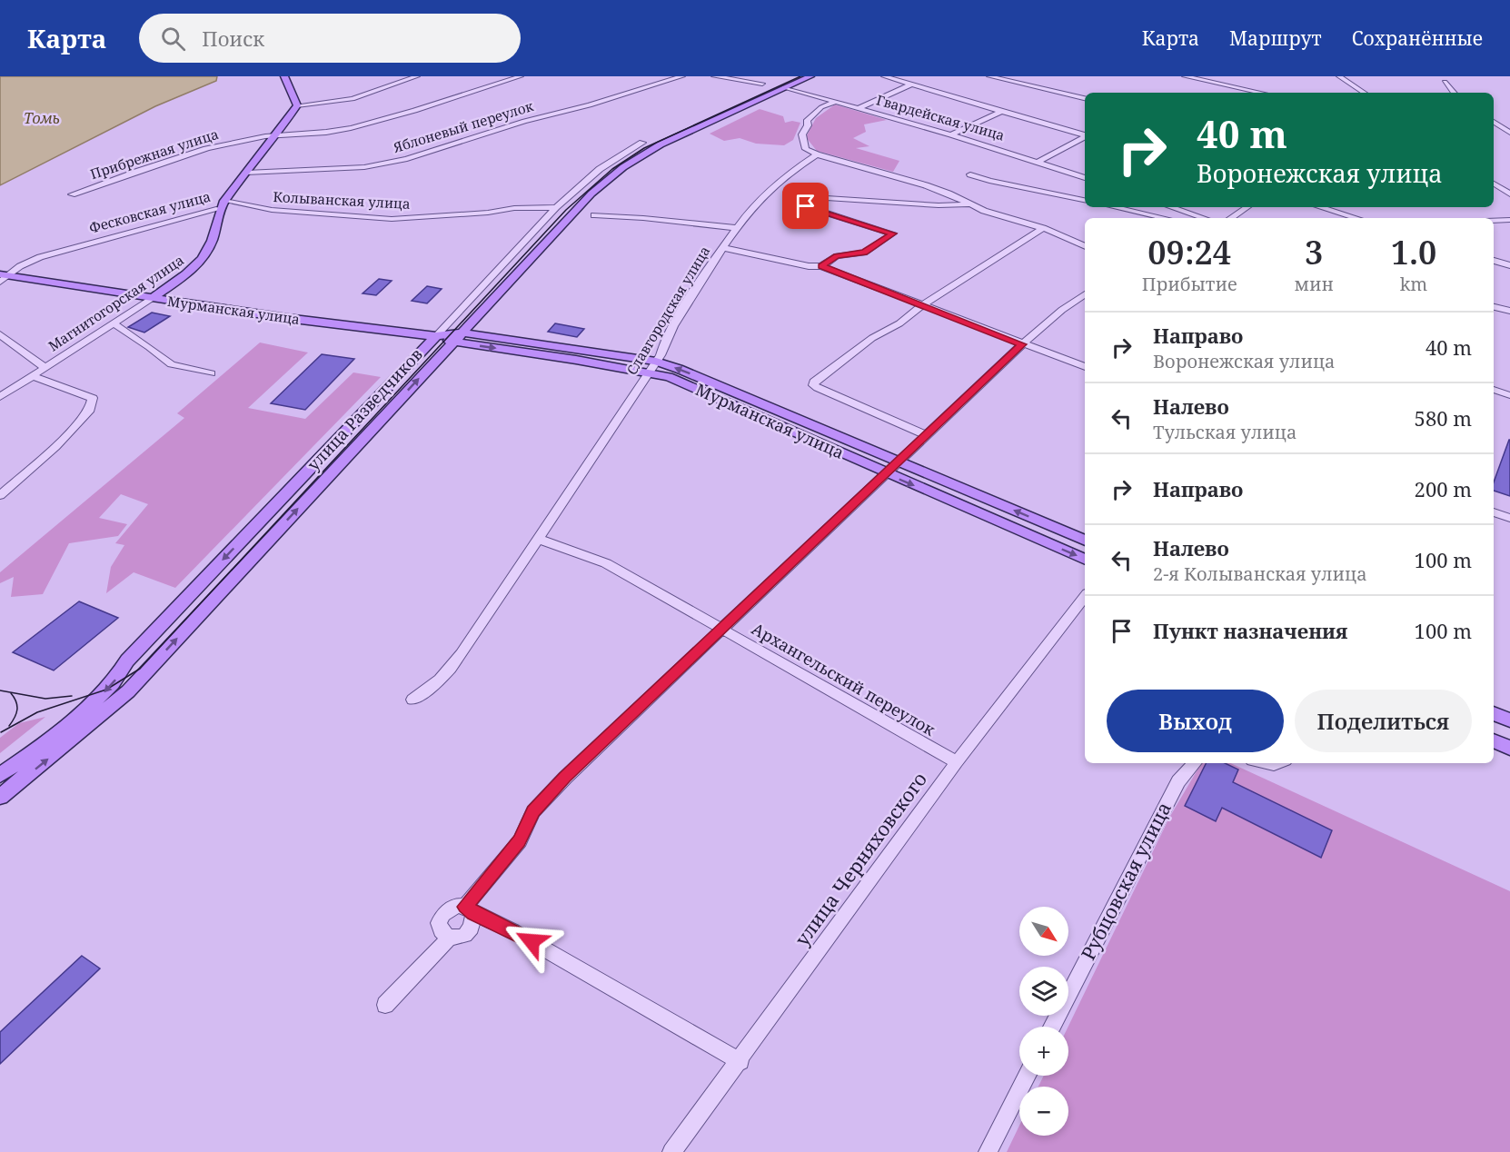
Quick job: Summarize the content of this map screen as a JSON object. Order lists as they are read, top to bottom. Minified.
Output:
{"streets":{"main road":["Фесковская улица","Магнитогорская улица","Мурманская улица","улица Разведчиков"],"street":["Гвардейская улица","Яблоневый переулок","Прибрежная улица","Колыванская улица","Славгородская улица","Архангельский переулок","улица Черняховского","Рубцовская улица"]},"crossings":[["Гвардейская улица","улица Разведчиков"],["Яблоневый переулок","Фесковская улица"],["Прибрежная улица","Фесковская улица"],["Колыванская улица","Фесковская улица"],["Колыванская улица","Магнитогорская улица"],["Колыванская улица","улица Разведчиков"],["Фесковская улица","Магнитогорская улица"],["Фесковская улица","Мурманская улица"],["Магнитогорская улица","Мурманская улица"],["Мурманская улица","Славгородская улица"],["Мурманская улица","улица Разведчиков"],["Славгородская улица","Архангельский переулок"],["Архангельский переулок","улица Черняховского"]],"water":["Томь"],"north":"bottom right","page":{"header":"Карта","search":"Поиск","nav":["Карта","Маршрут","Сохранённые"],"turn":["40 m","Воронежская улица"],"eta":["09:24","Прибытие","3","мин","1.0","km"],"list":[{"name":"Направо","note":"Воронежская улица","value":"40 m"},{"name":"Налево","note":"Тульская улица","value":"580 m"},{"name":"Направо","value":"200 m"},{"name":"Налево","note":"2-я Колыванская улица","value":"100 m"},{"name":"Пункт назначения","value":"100 m"}],"buttons":["Выход","Поделиться"],"map_buttons":["+","−"]}}
